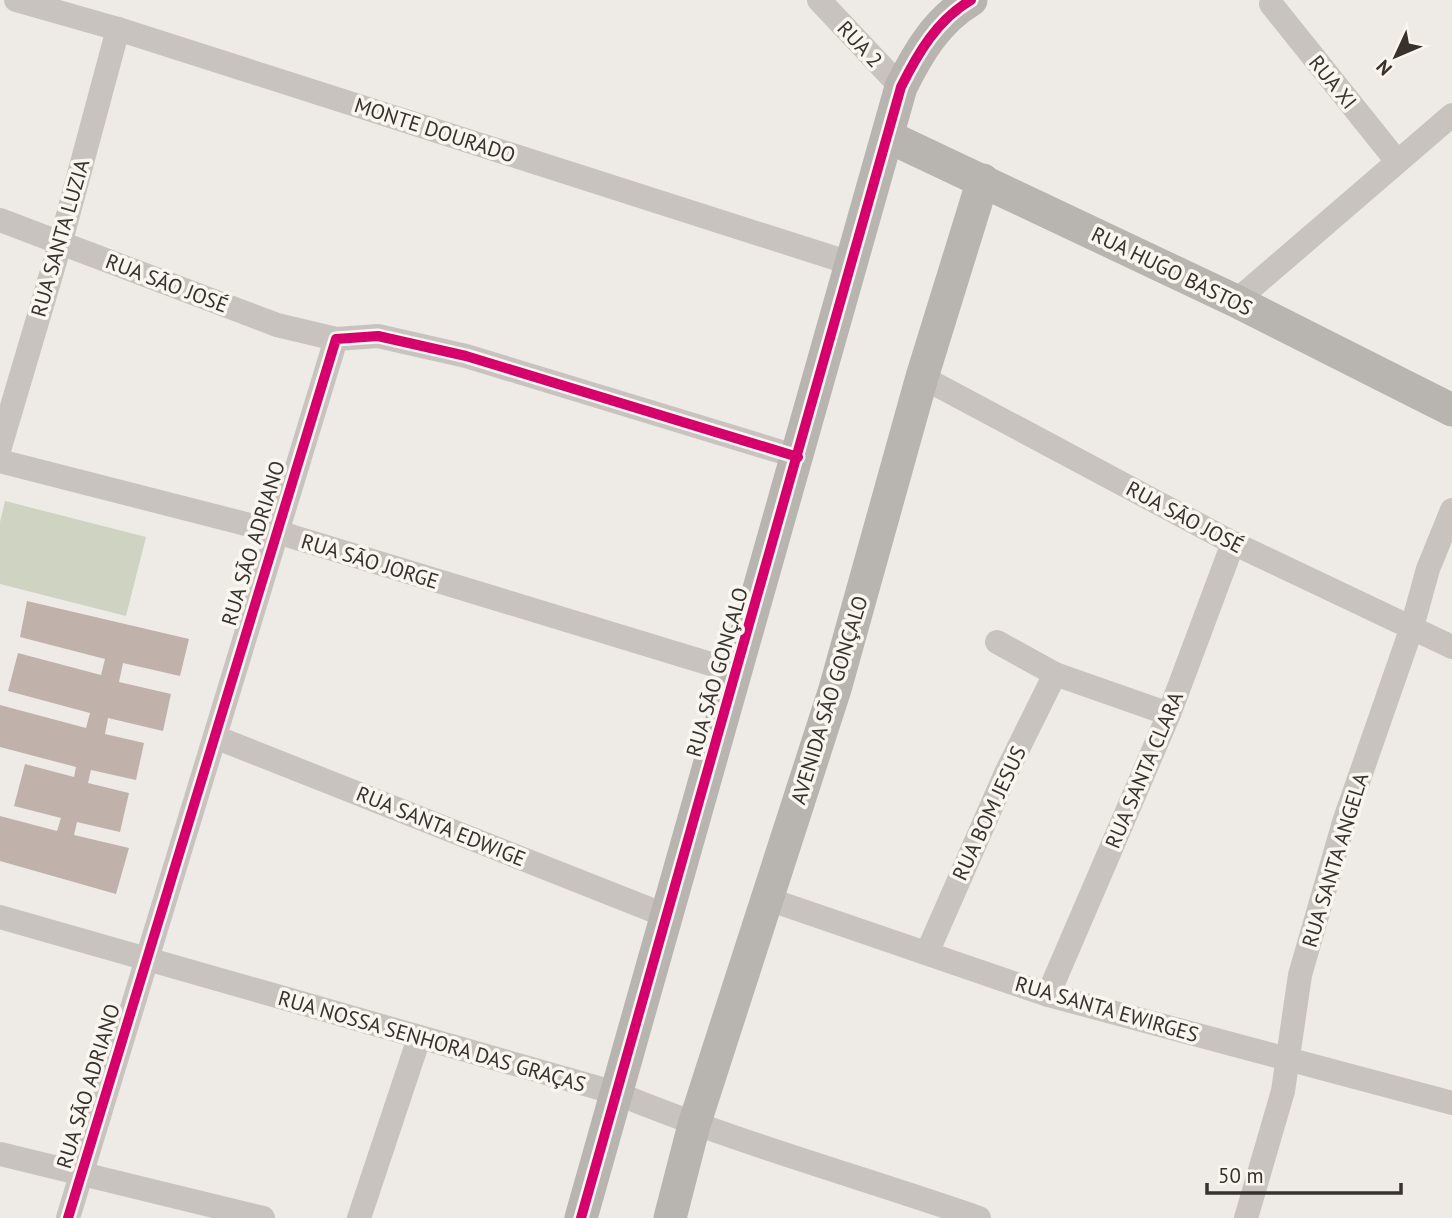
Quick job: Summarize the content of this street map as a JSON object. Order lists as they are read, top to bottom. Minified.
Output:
{"streets":{"street":["RUA 2","RUA XI","MONTE DOURADO","RUA SANTA LUZIA","RUA HUGO BASTOS","RUA SÃO JOSÉ","RUA SÃO ADRIANO","RUA SÃO JORGE","RUA SÃO GONÇALO","AVENIDA SÃO GONÇALO","RUA SANTA CLARA","RUA BOM JESUS","RUA SANTA EDWIGE","RUA SANTA ANGELA","RUA SANTA EWIRGES","RUA NOSSA SENHORA DAS GRAÇAS"]},"crossings":[["RUA 2","RUA SÃO GONÇALO"],["MONTE DOURADO","RUA SANTA LUZIA"],["MONTE DOURADO","RUA SÃO GONÇALO"],["RUA SANTA LUZIA","RUA SÃO JOSÉ"],["RUA HUGO BASTOS","RUA SÃO GONÇALO"],["RUA HUGO BASTOS","AVENIDA SÃO GONÇALO"],["RUA SÃO JOSÉ","RUA SÃO ADRIANO"],["RUA SÃO JOSÉ","AVENIDA SÃO GONÇALO"],["RUA SÃO JOSÉ","RUA SANTA CLARA"],["RUA SÃO JOSÉ","RUA SANTA ANGELA"],["RUA SÃO ADRIANO","RUA SÃO JORGE"],["RUA SÃO ADRIANO","RUA SANTA EDWIGE"],["RUA SÃO ADRIANO","RUA NOSSA SENHORA DAS GRAÇAS"],["RUA SÃO JORGE","RUA SÃO GONÇALO"],["RUA SÃO GONÇALO","RUA SANTA EDWIGE"],["RUA SÃO GONÇALO","RUA NOSSA SENHORA DAS GRAÇAS"],["AVENIDA SÃO GONÇALO","RUA SANTA EWIRGES"],["AVENIDA SÃO GONÇALO","RUA NOSSA SENHORA DAS GRAÇAS"],["RUA SANTA CLARA","RUA SANTA EWIRGES"],["RUA BOM JESUS","RUA SANTA EWIRGES"],["RUA SANTA ANGELA","RUA SANTA EWIRGES"]],"scale_bar":"50 m","north":"bottom left"}
